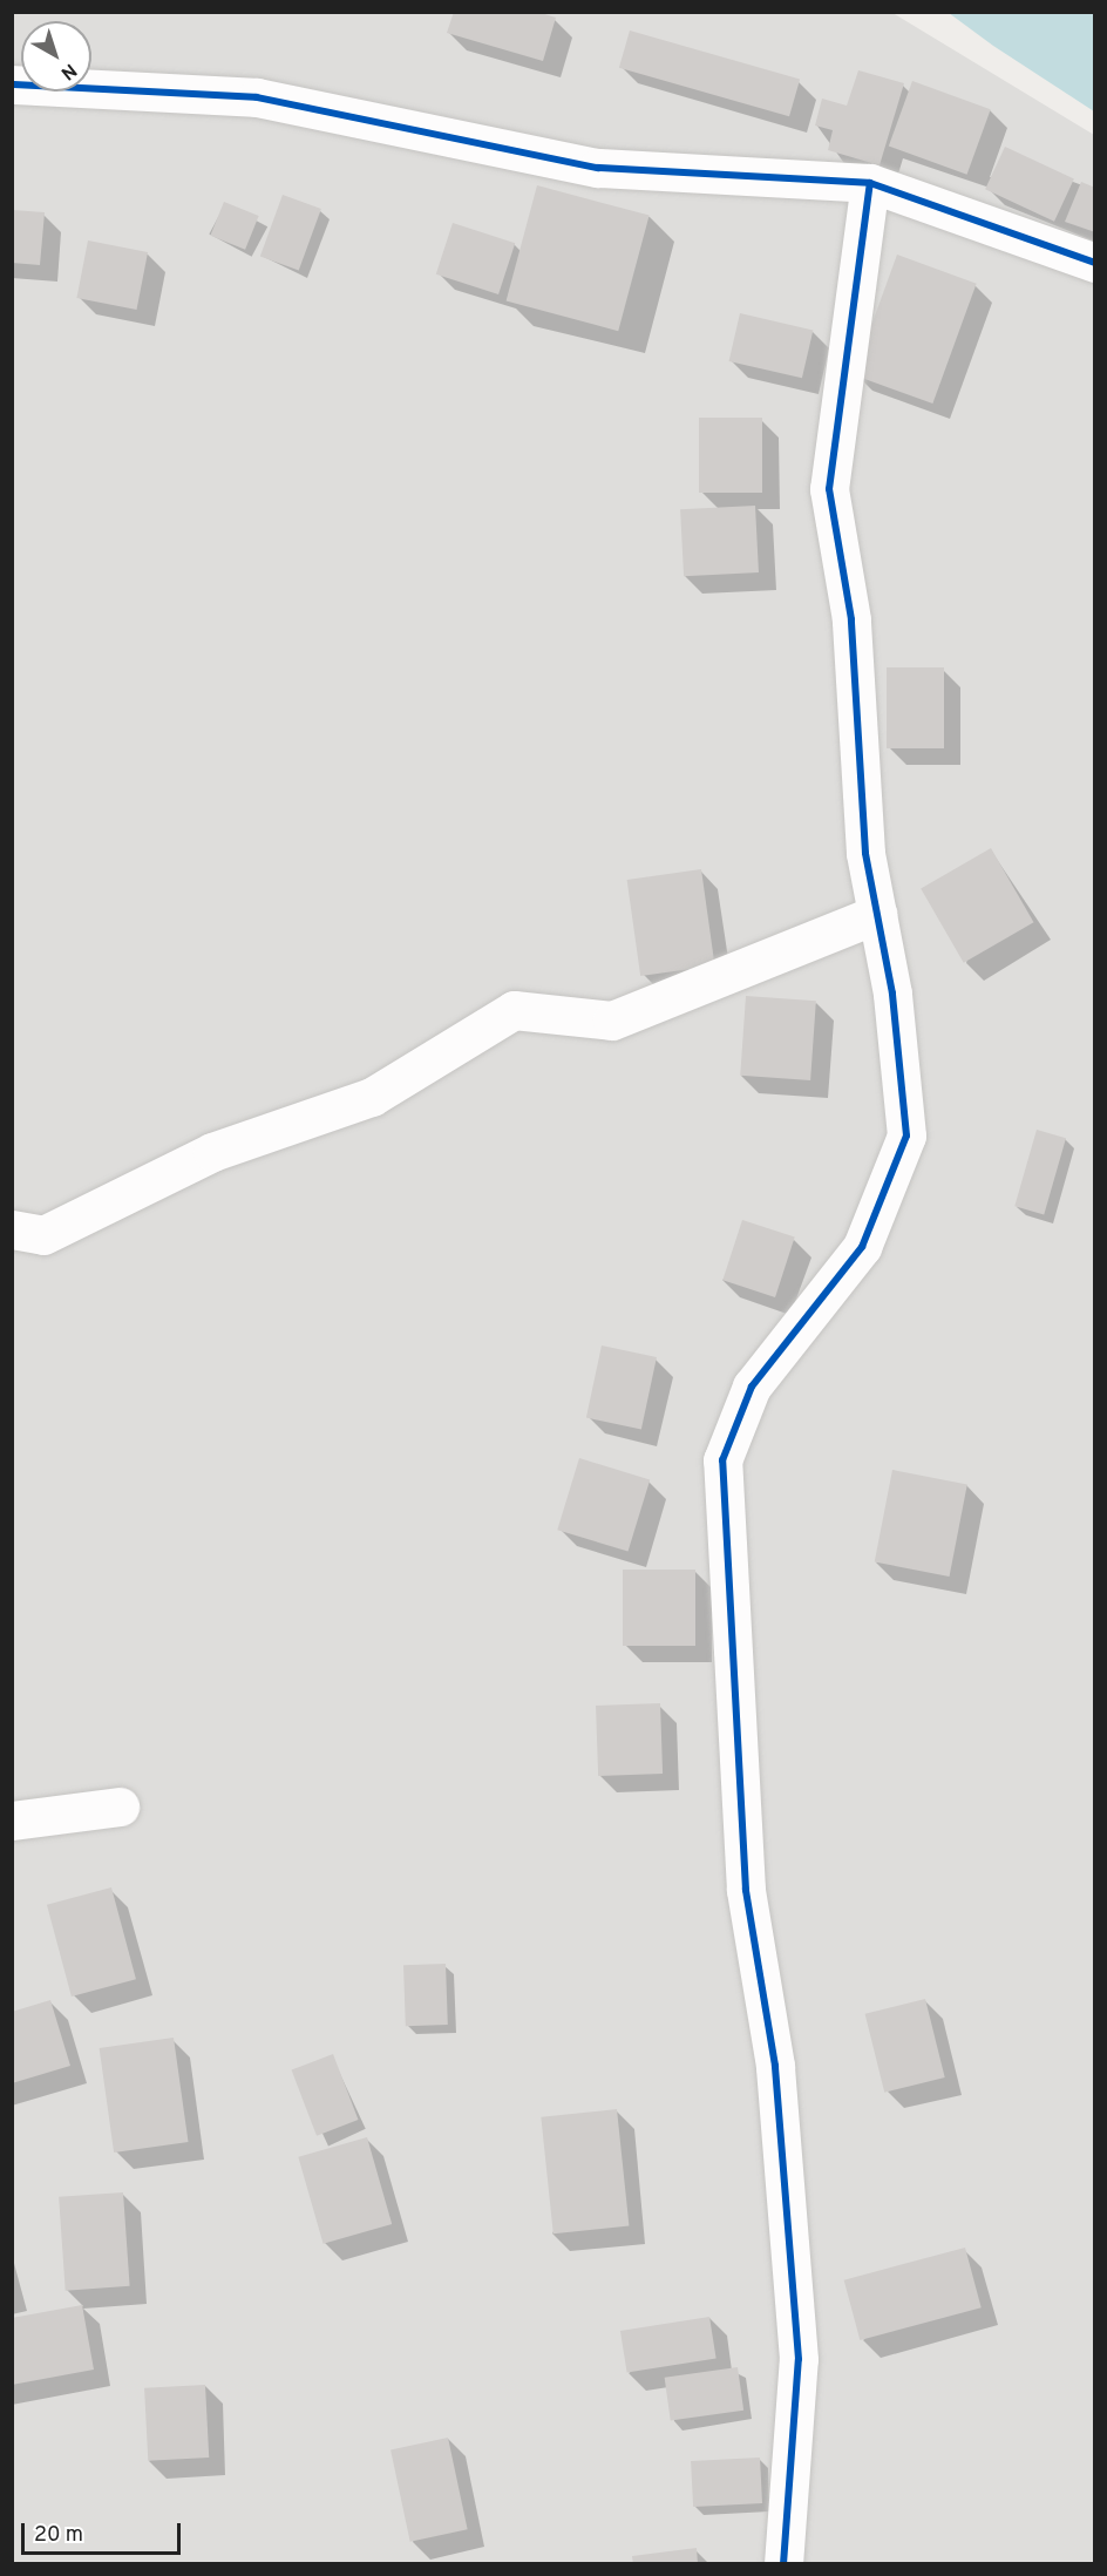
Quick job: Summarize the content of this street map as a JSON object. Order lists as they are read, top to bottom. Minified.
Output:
{"scale_bar":"20 m","north":"bottom right"}
